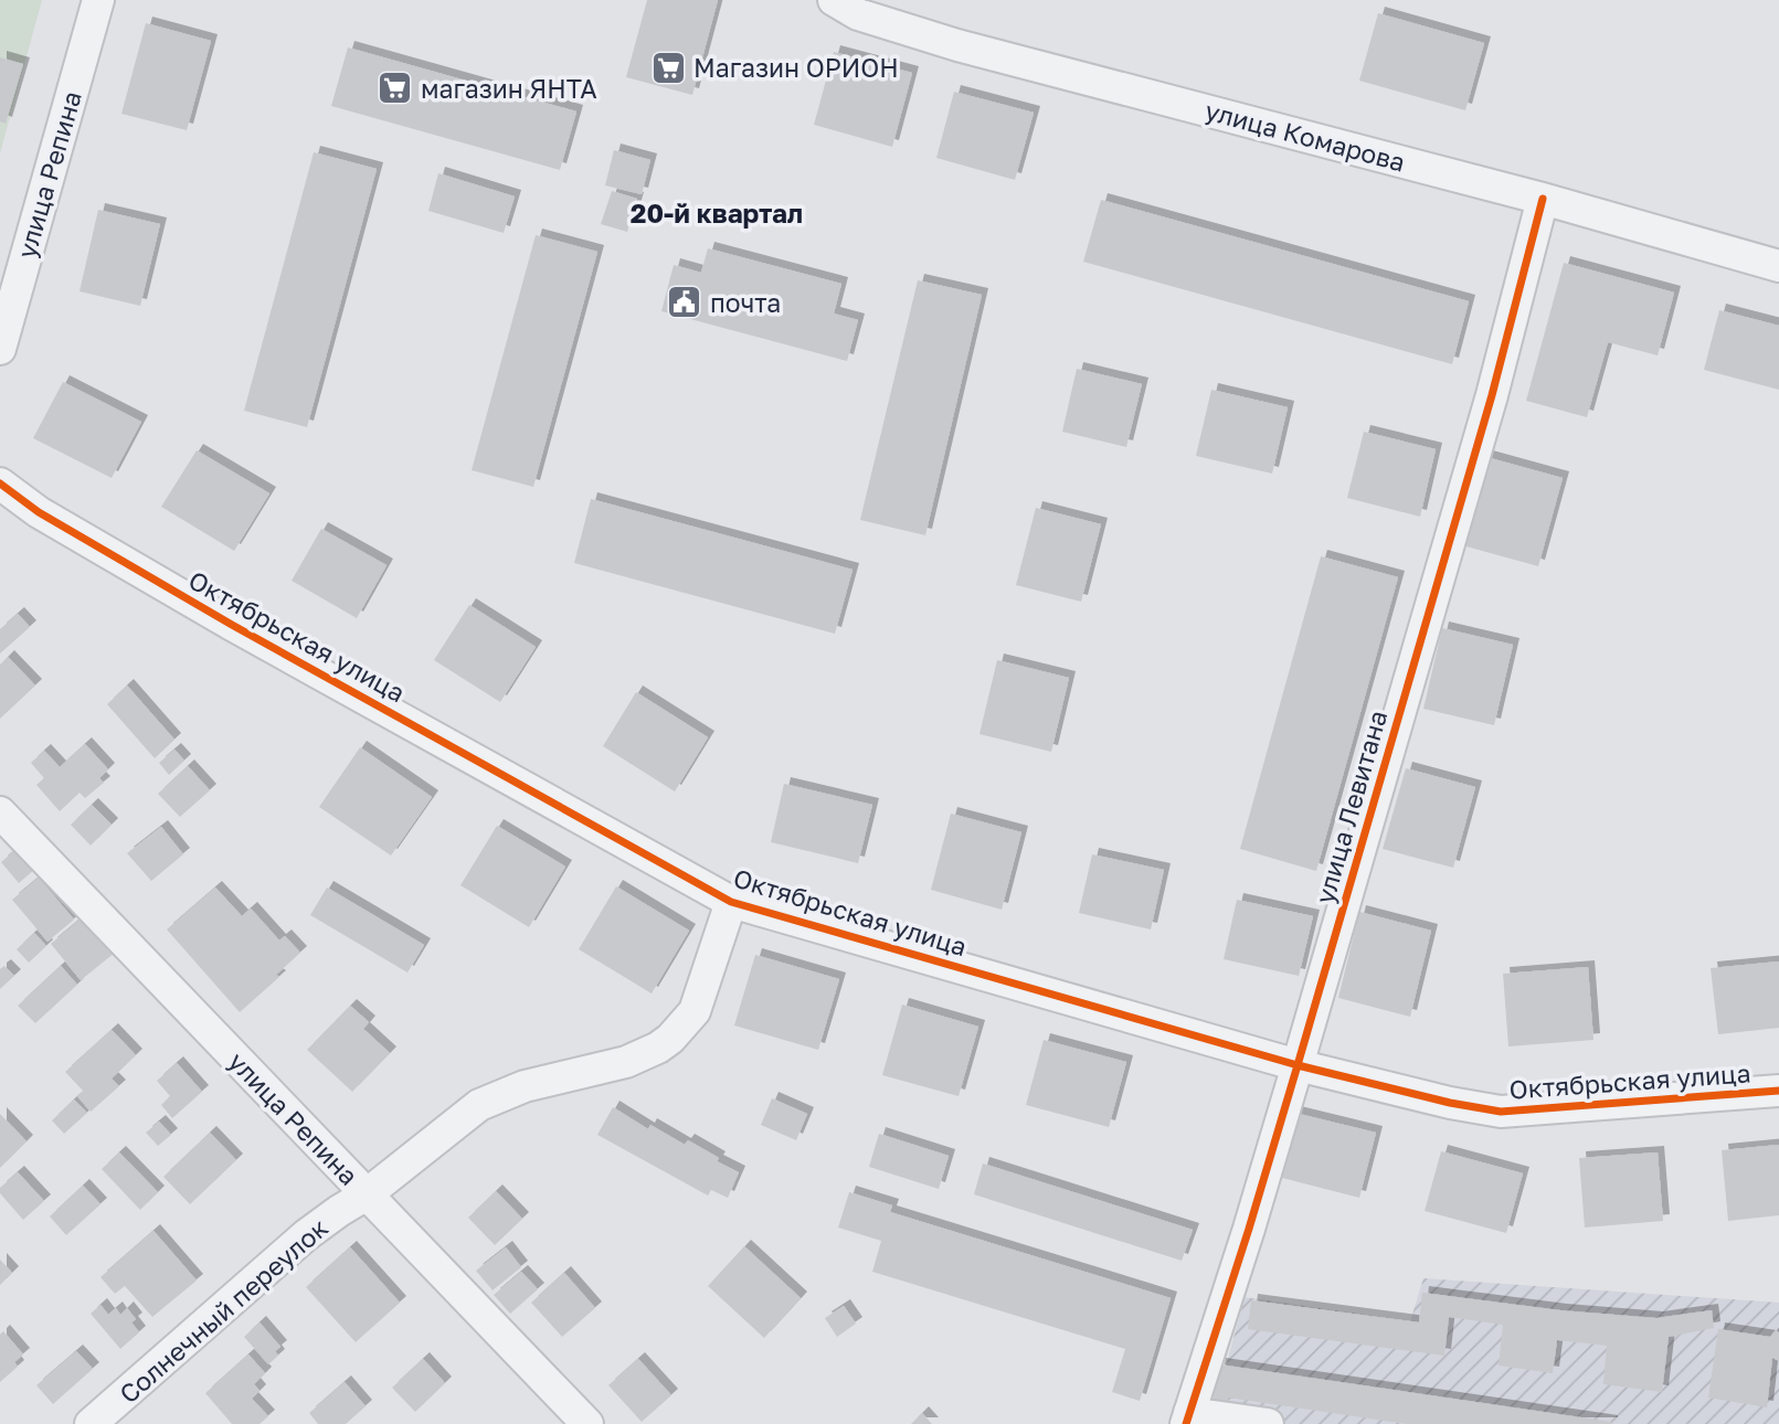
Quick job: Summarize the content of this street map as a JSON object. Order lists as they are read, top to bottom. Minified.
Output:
{"streets":{"street":["улица Комарова","улица Репина","Октябрьская улица","улица Левитана","Солнечный переулок"]},"crossings":[["улица Комарова","улица Левитана"],["улица Репина","Солнечный переулок"],["Октябрьская улица","улица Левитана"],["Октябрьская улица","Солнечный переулок"]],"districts":["20-й квартал"],"places":{"supermarket":["Магазин ОРИОН","магазин ЯНТА"],"public building":["почта"]}}
